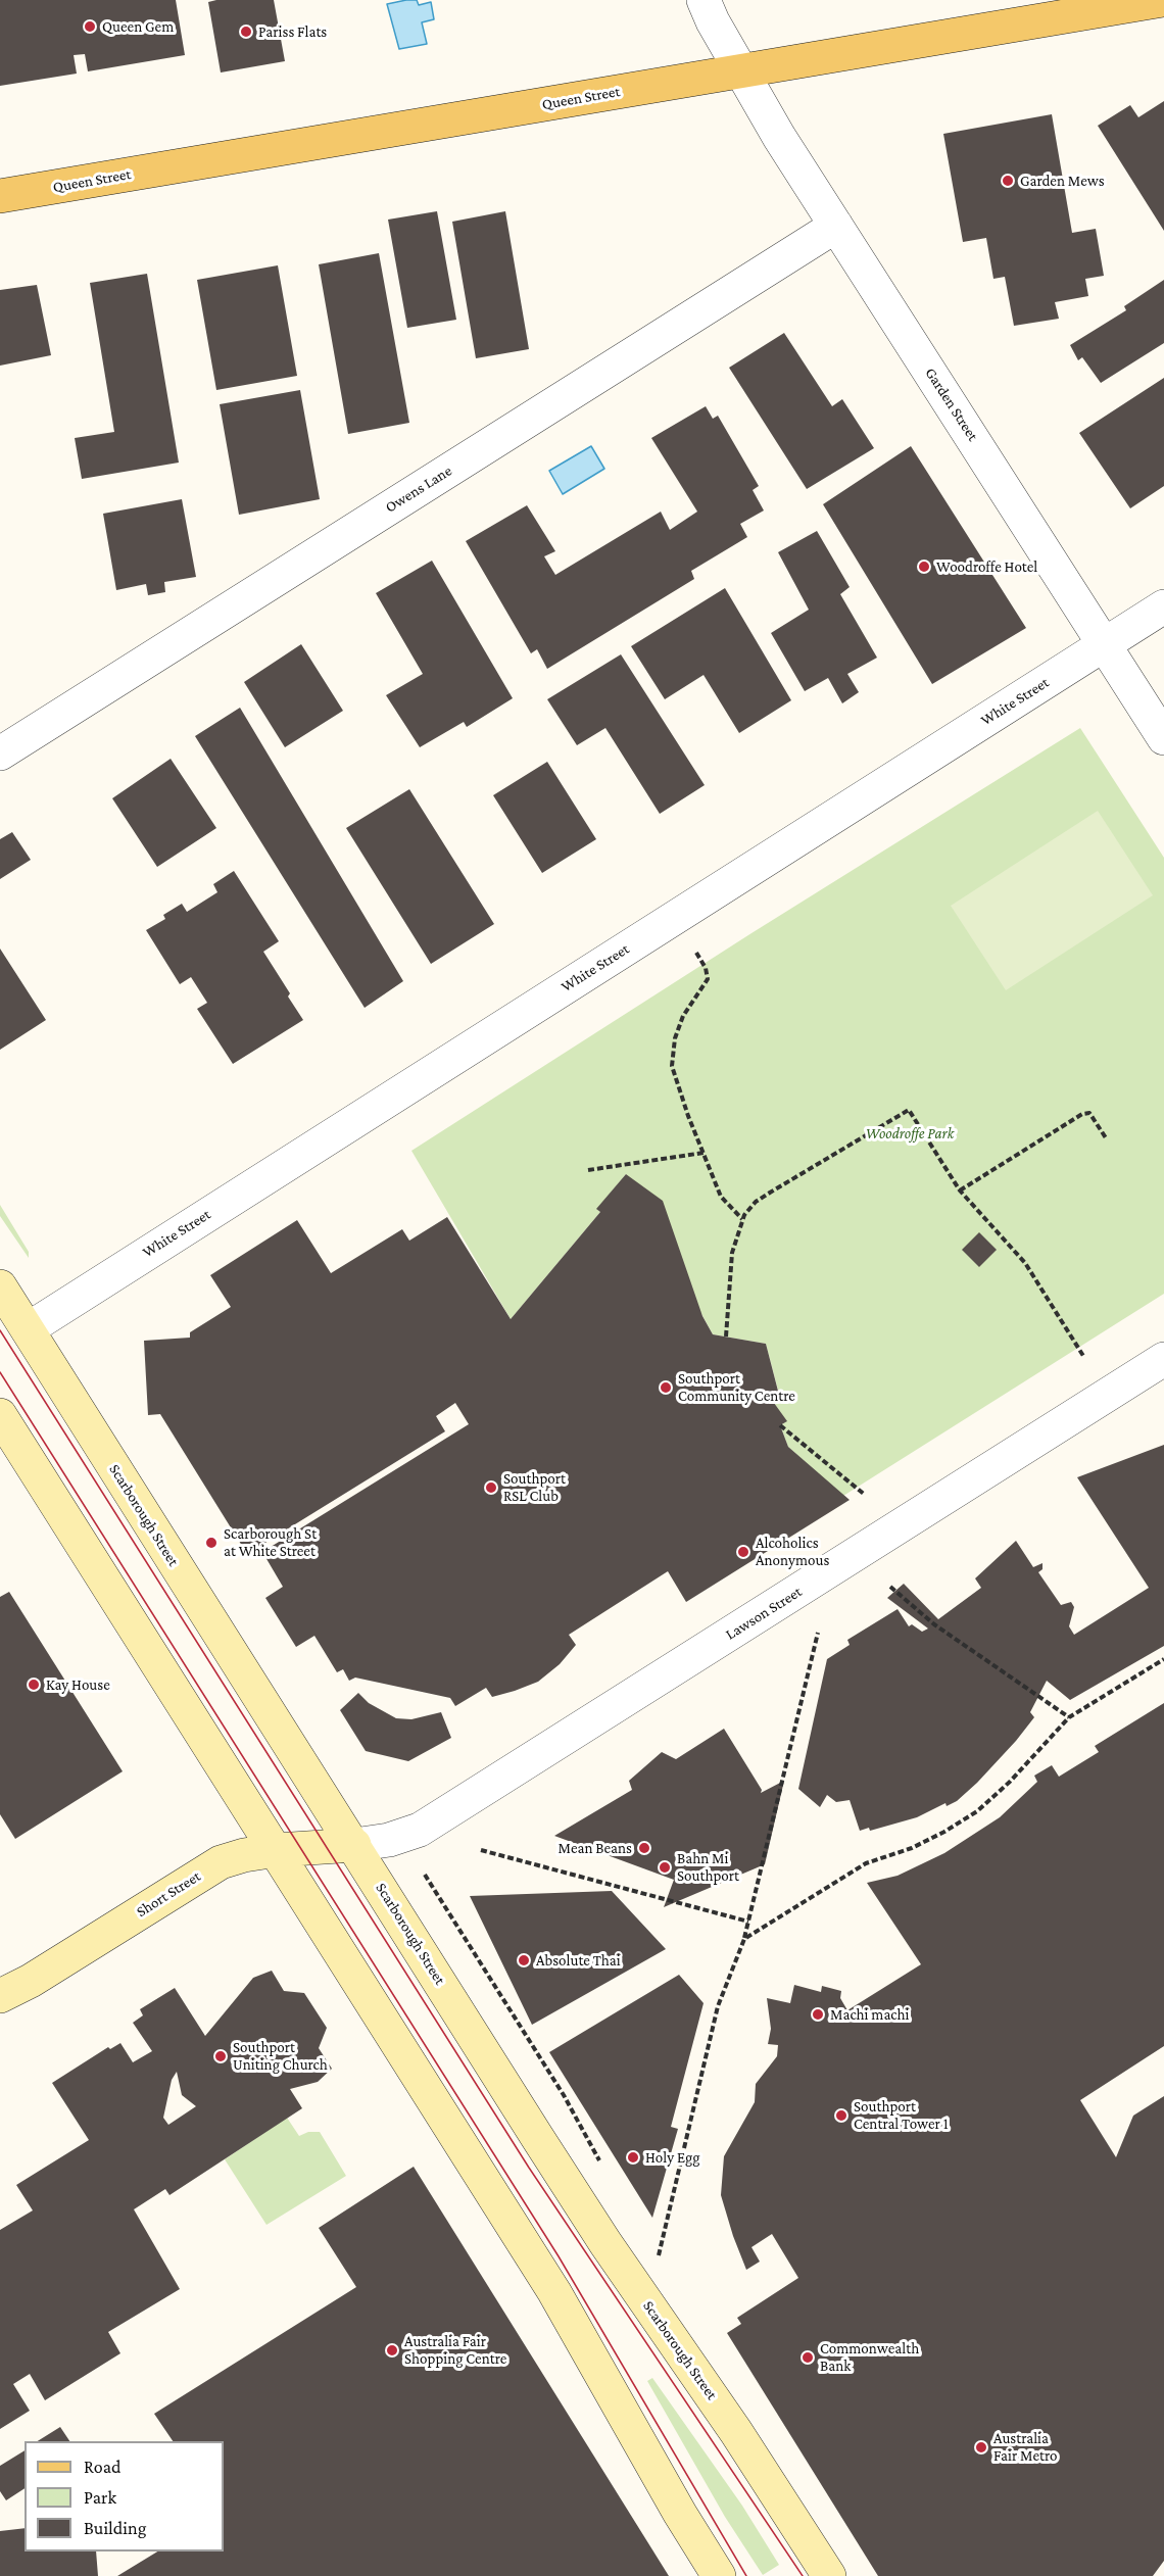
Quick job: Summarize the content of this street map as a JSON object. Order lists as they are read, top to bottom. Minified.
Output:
{"streets":{"main road":["Queen Street","Scarborough Street","Short Street"],"street":["Garden Street","Owens Lane","White Street","Lawson Street"]},"crossings":[["Queen Street","Garden Street"],["Garden Street","Owens Lane"],["Garden Street","White Street"],["White Street","Scarborough Street"],["Scarborough Street","Lawson Street"],["Scarborough Street","Short Street"],["Lawson Street","Short Street"]],"parks":["Woodroffe Park"],"places":["Queen Gem","Pariss Flats","Garden Mews","Woodroffe Hotel","Southport Community Centre","Southport RSL Club","Scarborough St at White Street","Alcoholics Anonymous","Kay House","Mean Beans","Bahn Mi Southport","Absolute Thai","Machi machi","Southport Uniting Church","Southport Central Tower 1","Holy Egg","Australia Fair Shopping Centre","Commonwealth Bank","Australia Fair Metro"],"legend":["Road","Park","Building"]}
